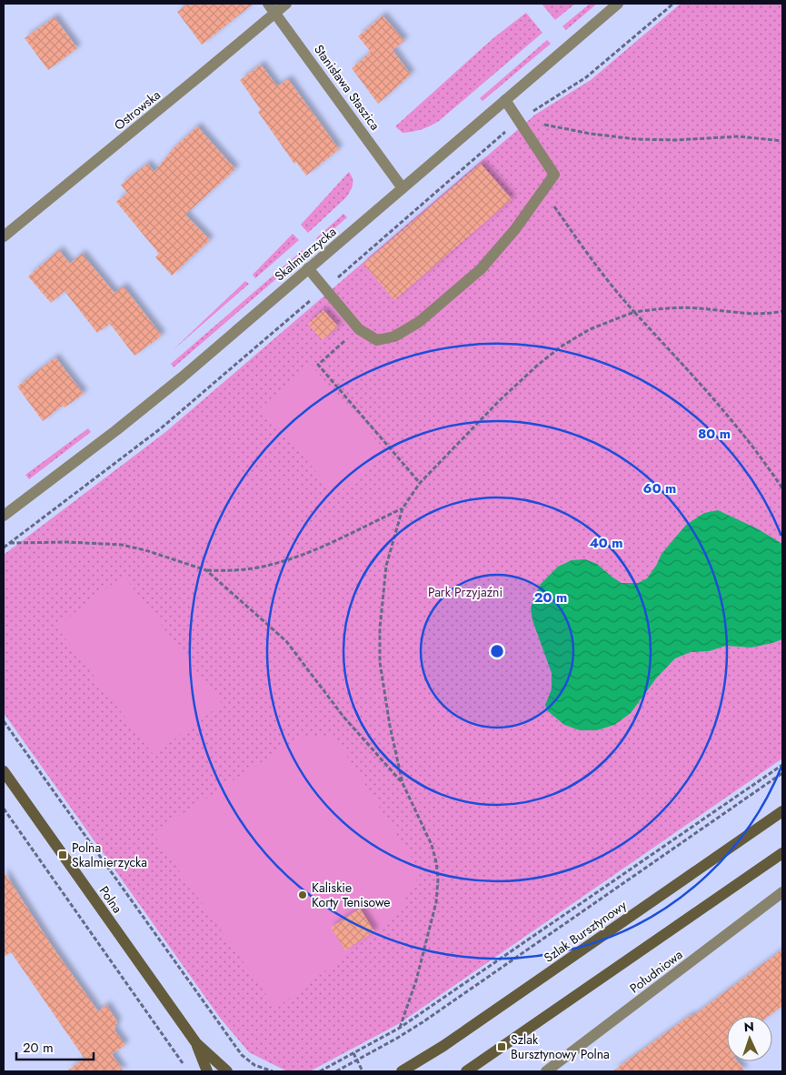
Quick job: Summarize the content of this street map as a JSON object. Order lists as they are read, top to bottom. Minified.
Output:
{"streets":{"main road":["Polna","Szlak Bursztynowy"],"street":["Stanisława Staszica","Ostrowska","Skalmierzycka","Południowa"]},"crossings":[["Stanisława Staszica","Ostrowska"],["Stanisława Staszica","Skalmierzycka"]],"parks":["Park Przyjaźni"],"places":{"transit":["Polna Skalmierzycka","Szlak Bursztynowy Polna"],"other":["Kaliskie Korty Tenisowe"]},"scale_bar":"20 m","north":"top","rings":["80 m","60 m","40 m","20 m"]}
